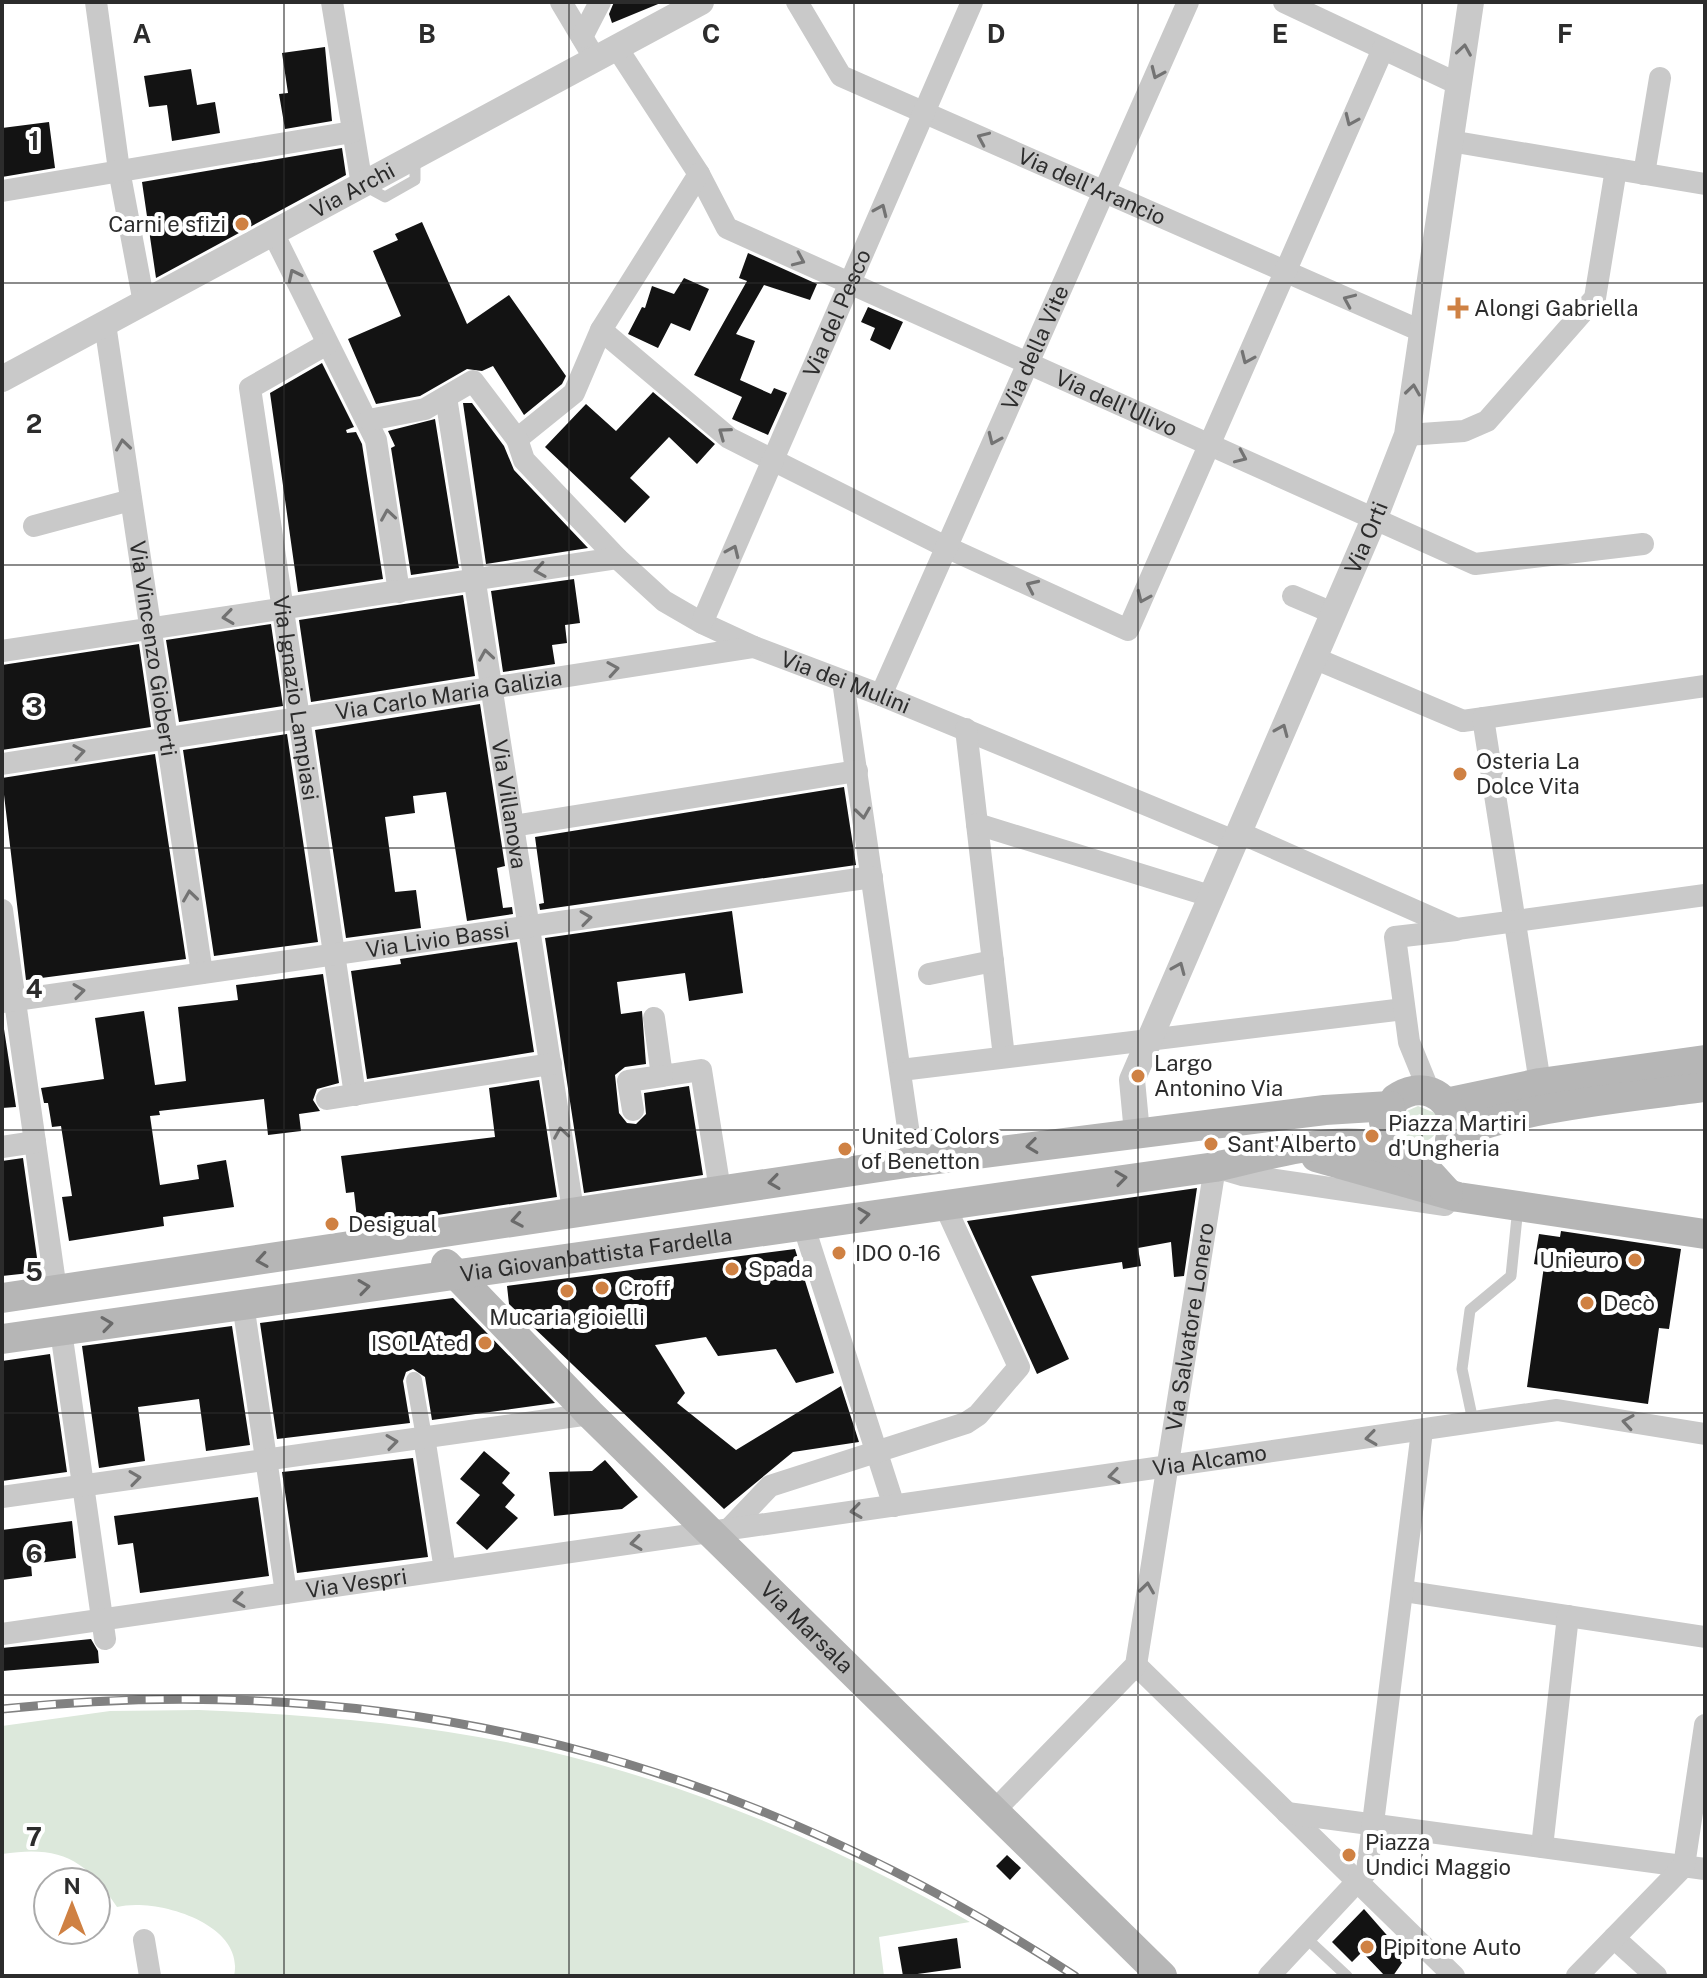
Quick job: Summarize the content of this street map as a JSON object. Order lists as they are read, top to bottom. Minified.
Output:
{"streets":{"main road":["Via Giovanbattista Fardella","Via Marsala"],"street":["Via dell'Arancio","Via Archi","Via del Pesco","Via della Vite","Via dell'Ulivo","Via Orti","Via Vincenzo Gioberti","Via dei Mulini","Via Carlo Maria Galizia","Via Ignazio Lampiasi","Via Villanova","Via Livio Bassi","Via Salvatore Lonero","Via Alcamo","Via Vespri"]},"crossings":[["Via dell'Arancio","Via del Pesco"],["Via dell'Arancio","Via della Vite"],["Via dell'Arancio","Via Orti"],["Via Archi","Via Vincenzo Gioberti"],["Via del Pesco","Via dell'Ulivo"],["Via del Pesco","Via dei Mulini"],["Via del Pesco","Via Carlo Maria Galizia"],["Via della Vite","Via dell'Ulivo"],["Via della Vite","Via dei Mulini"],["Via dell'Ulivo","Via Orti"],["Via Orti","Via dei Mulini"],["Via Orti","Via Giovanbattista Fardella"],["Via Vincenzo Gioberti","Via Carlo Maria Galizia"],["Via Vincenzo Gioberti","Via Livio Bassi"],["Via dei Mulini","Via Carlo Maria Galizia"],["Via dei Mulini","Via Villanova"],["Via Carlo Maria Galizia","Via Ignazio Lampiasi"],["Via Carlo Maria Galizia","Via Villanova"],["Via Ignazio Lampiasi","Via Livio Bassi"],["Via Villanova","Via Livio Bassi"],["Via Villanova","Via Giovanbattista Fardella"],["Via Giovanbattista Fardella","Via Salvatore Lonero"],["Via Giovanbattista Fardella","Via Marsala"],["Via Salvatore Lonero","Via Alcamo"],["Via Alcamo","Via Vespri"],["Via Alcamo","Via Marsala"],["Via Vespri","Via Marsala"]],"one_way":["Via dell'Arancio","Via del Pesco","Via Vincenzo Gioberti","Via Salvatore Lonero","Via Alcamo"],"places":{"other":["Carni e sfizi","Osteria La Dolce Vita","Largo Antonino Via","Piazza Martiri d'Ungheria","Sant'Alberto","United Colors of Benetton","Desigual","IDO 0-16","Unieuro","Spada","Croff","Mucaria gioielli","Decò","ISOLAted","Piazza Undici Maggio","Pipitone Auto"],"health":["Alongi Gabriella"]},"north":"top","grid":{"columns":["A","B","C","D","E","F"],"rows":["1","2","3","4","5","6","7"]}}
